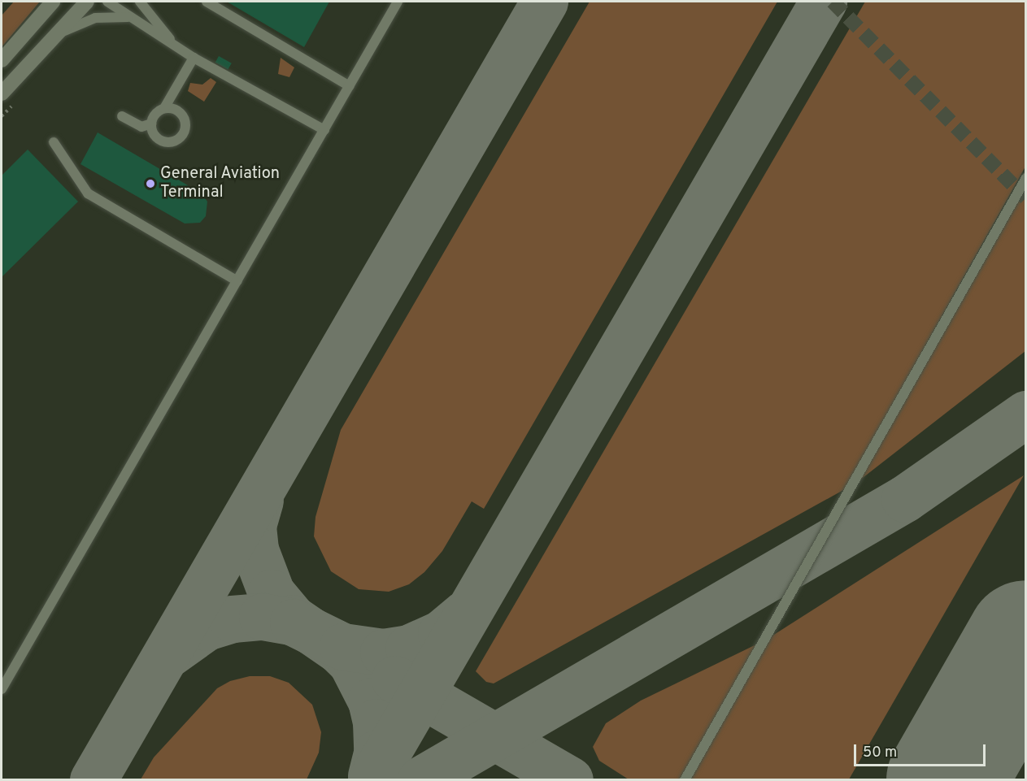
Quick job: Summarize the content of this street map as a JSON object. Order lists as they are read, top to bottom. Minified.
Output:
{"places":["General Aviation Terminal"],"scale_bar":"50 m"}
